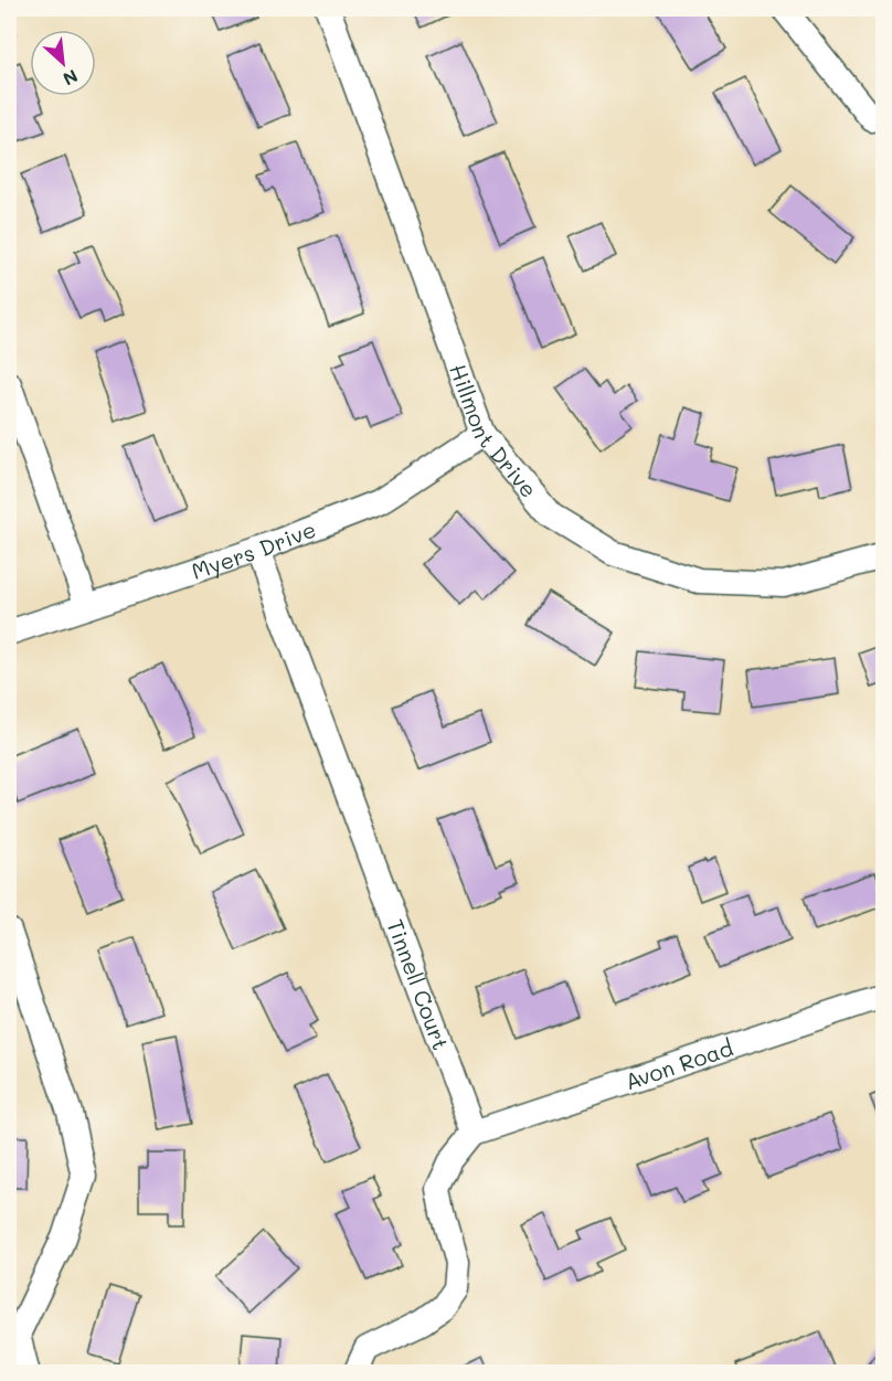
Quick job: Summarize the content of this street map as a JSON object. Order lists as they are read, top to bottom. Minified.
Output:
{"streets":{"street":["Hillmont Drive","Myers Drive","Tinnell Court","Avon Road"]},"crossings":[["Hillmont Drive","Myers Drive"],["Myers Drive","Tinnell Court"],["Tinnell Court","Avon Road"]],"north":"bottom right"}
